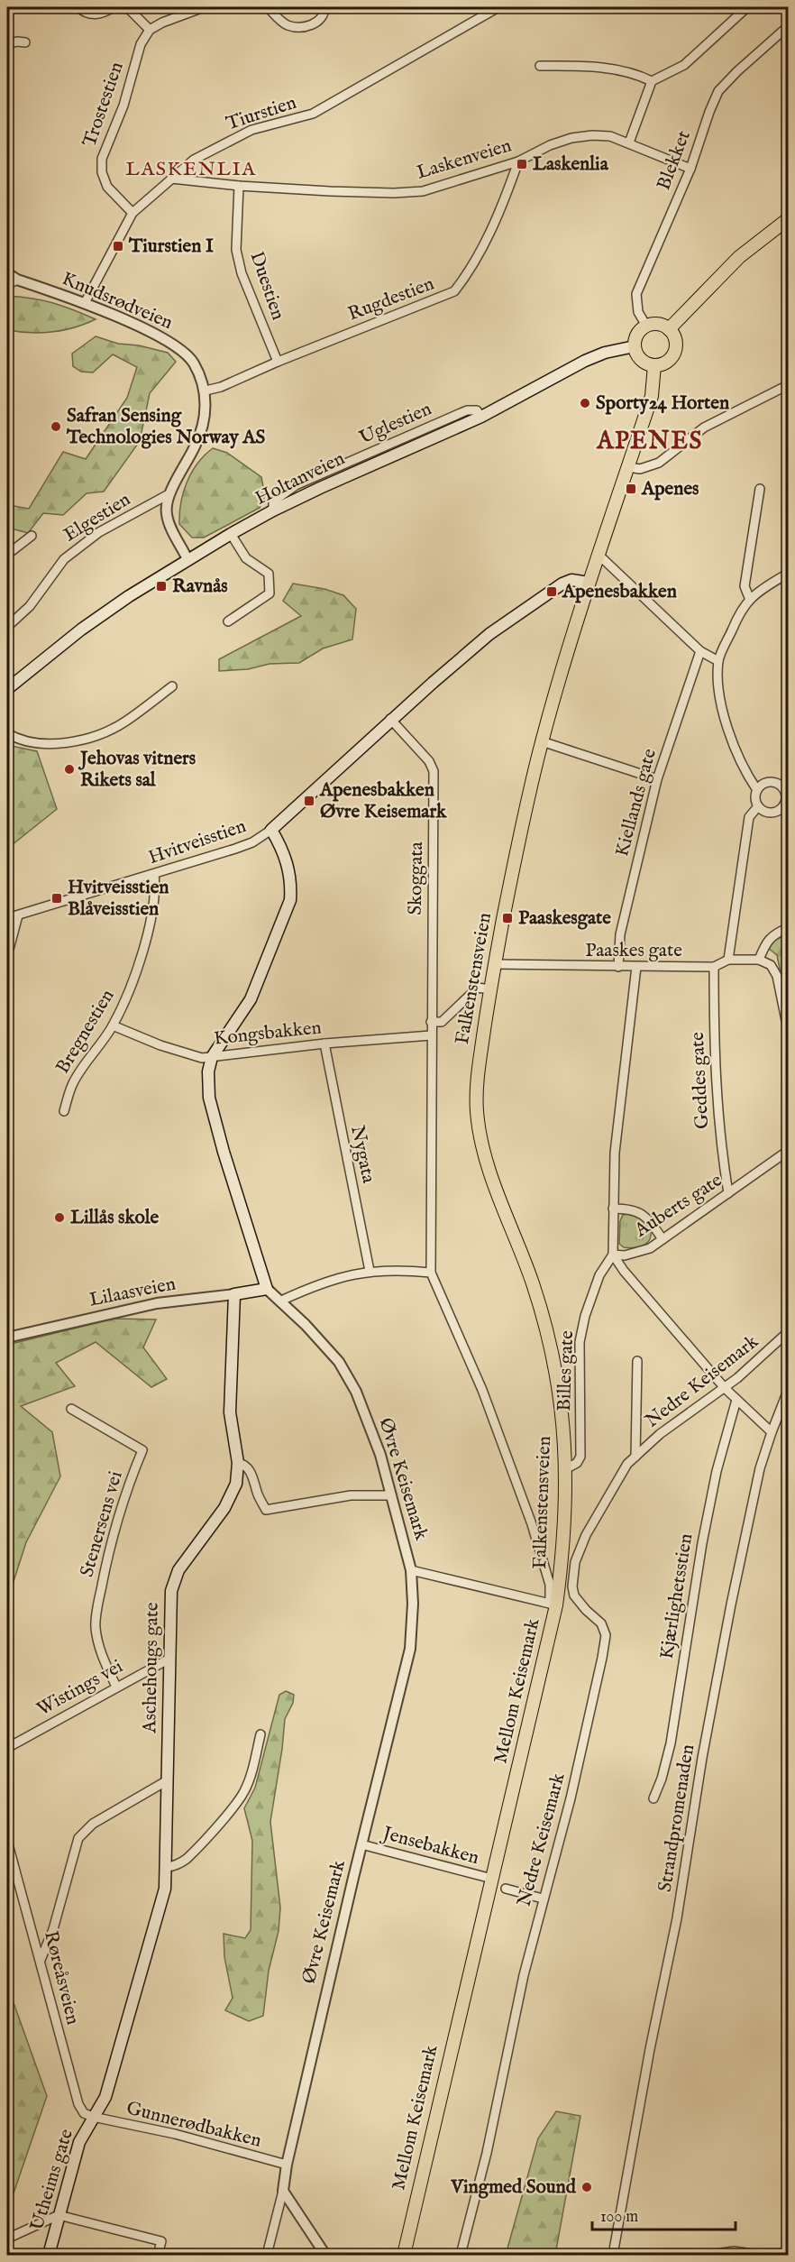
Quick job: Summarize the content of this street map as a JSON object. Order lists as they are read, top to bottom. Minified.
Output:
{"streets":{"main road":["Holtanveien","Falkenstensveien","Lilaasveien","Aschehougs gate","Mellom Keisemark","Utheims gate"],"street":["Trostestien","Tiurstien","Laskenveien","Blekket","Duestien","Rugdestien","Knudsrødveien","Elgestien","Kiellands gate","Hvitveisstien","Skoggata","Paaskes gate","Bregnestien","Kongsbakken","Geddes gate","Nygata","Auberts gate","Billes gate","Nedre Keisemark","Øvre Keisemark","Stenersens vei","Kjærlighetsstien","Wistings vei","Strandpromenaden","Jensebakken","Røreåsveien","Gunnerødbakken"]},"crossings":[["Trostestien","Tiurstien"],["Tiurstien","Laskenveien"],["Tiurstien","Knudsrødveien"],["Laskenveien","Blekket"],["Laskenveien","Duestien"],["Laskenveien","Rugdestien"],["Blekket","Holtanveien"],["Blekket","Falkenstensveien"],["Duestien","Rugdestien"],["Rugdestien","Knudsrødveien"],["Knudsrødveien","Holtanveien"],["Knudsrødveien","Elgestien"],["Holtanveien","Falkenstensveien"],["Kiellands gate","Paaskes gate"],["Hvitveisstien","Bregnestien"],["Skoggata","Kongsbakken"],["Skoggata","Mellom Keisemark"],["Paaskes gate","Falkenstensveien"],["Paaskes gate","Geddes gate"],["Falkenstensveien","Billes gate"],["Falkenstensveien","Mellom Keisemark"],["Bregnestien","Kongsbakken"],["Kongsbakken","Nygata"],["Geddes gate","Auberts gate"],["Auberts gate","Billes gate"],["Lilaasveien","Øvre Keisemark"],["Lilaasveien","Aschehougs gate"],["Øvre Keisemark","Jensebakken"],["Øvre Keisemark","Gunnerødbakken"],["Stenersens vei","Wistings vei"],["Aschehougs gate","Wistings vei"],["Aschehougs gate","Røreåsveien"],["Aschehougs gate","Gunnerødbakken"],["Aschehougs gate","Utheims gate"],["Mellom Keisemark","Jensebakken"],["Røreåsveien","Gunnerødbakken"],["Røreåsveien","Utheims gate"],["Gunnerødbakken","Utheims gate"]],"districts":["LASKENLIA","APENES"],"places":{"transit":["Laskenlia","Tiurstien I","Apenes","Ravnås","Apenesbakken","Apenesbakken Øvre Keisemark","Hvitveisstien Blåveisstien","Paaskesgate"],"other":["Sporty24 Horten","Safran Sensing Technologies Norway AS","Jehovas vitners Rikets sal","Lillås skole","Vingmed Sound"]},"scale_bar":"100 m"}
